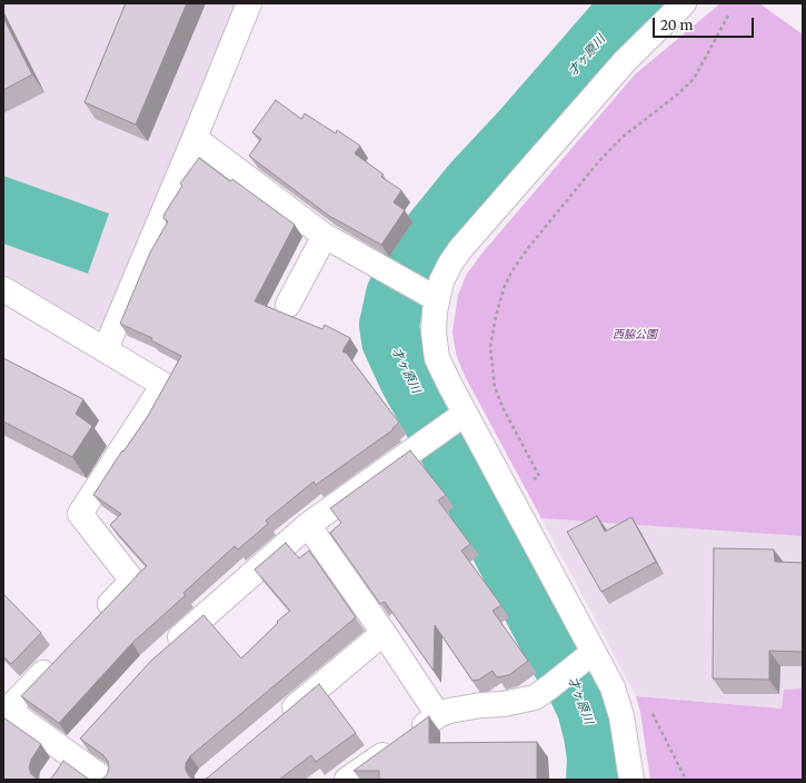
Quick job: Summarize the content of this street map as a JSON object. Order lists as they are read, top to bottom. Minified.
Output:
{"water":["才ヶ原川"],"parks":["西脇公園"],"scale_bar":"20 m"}
